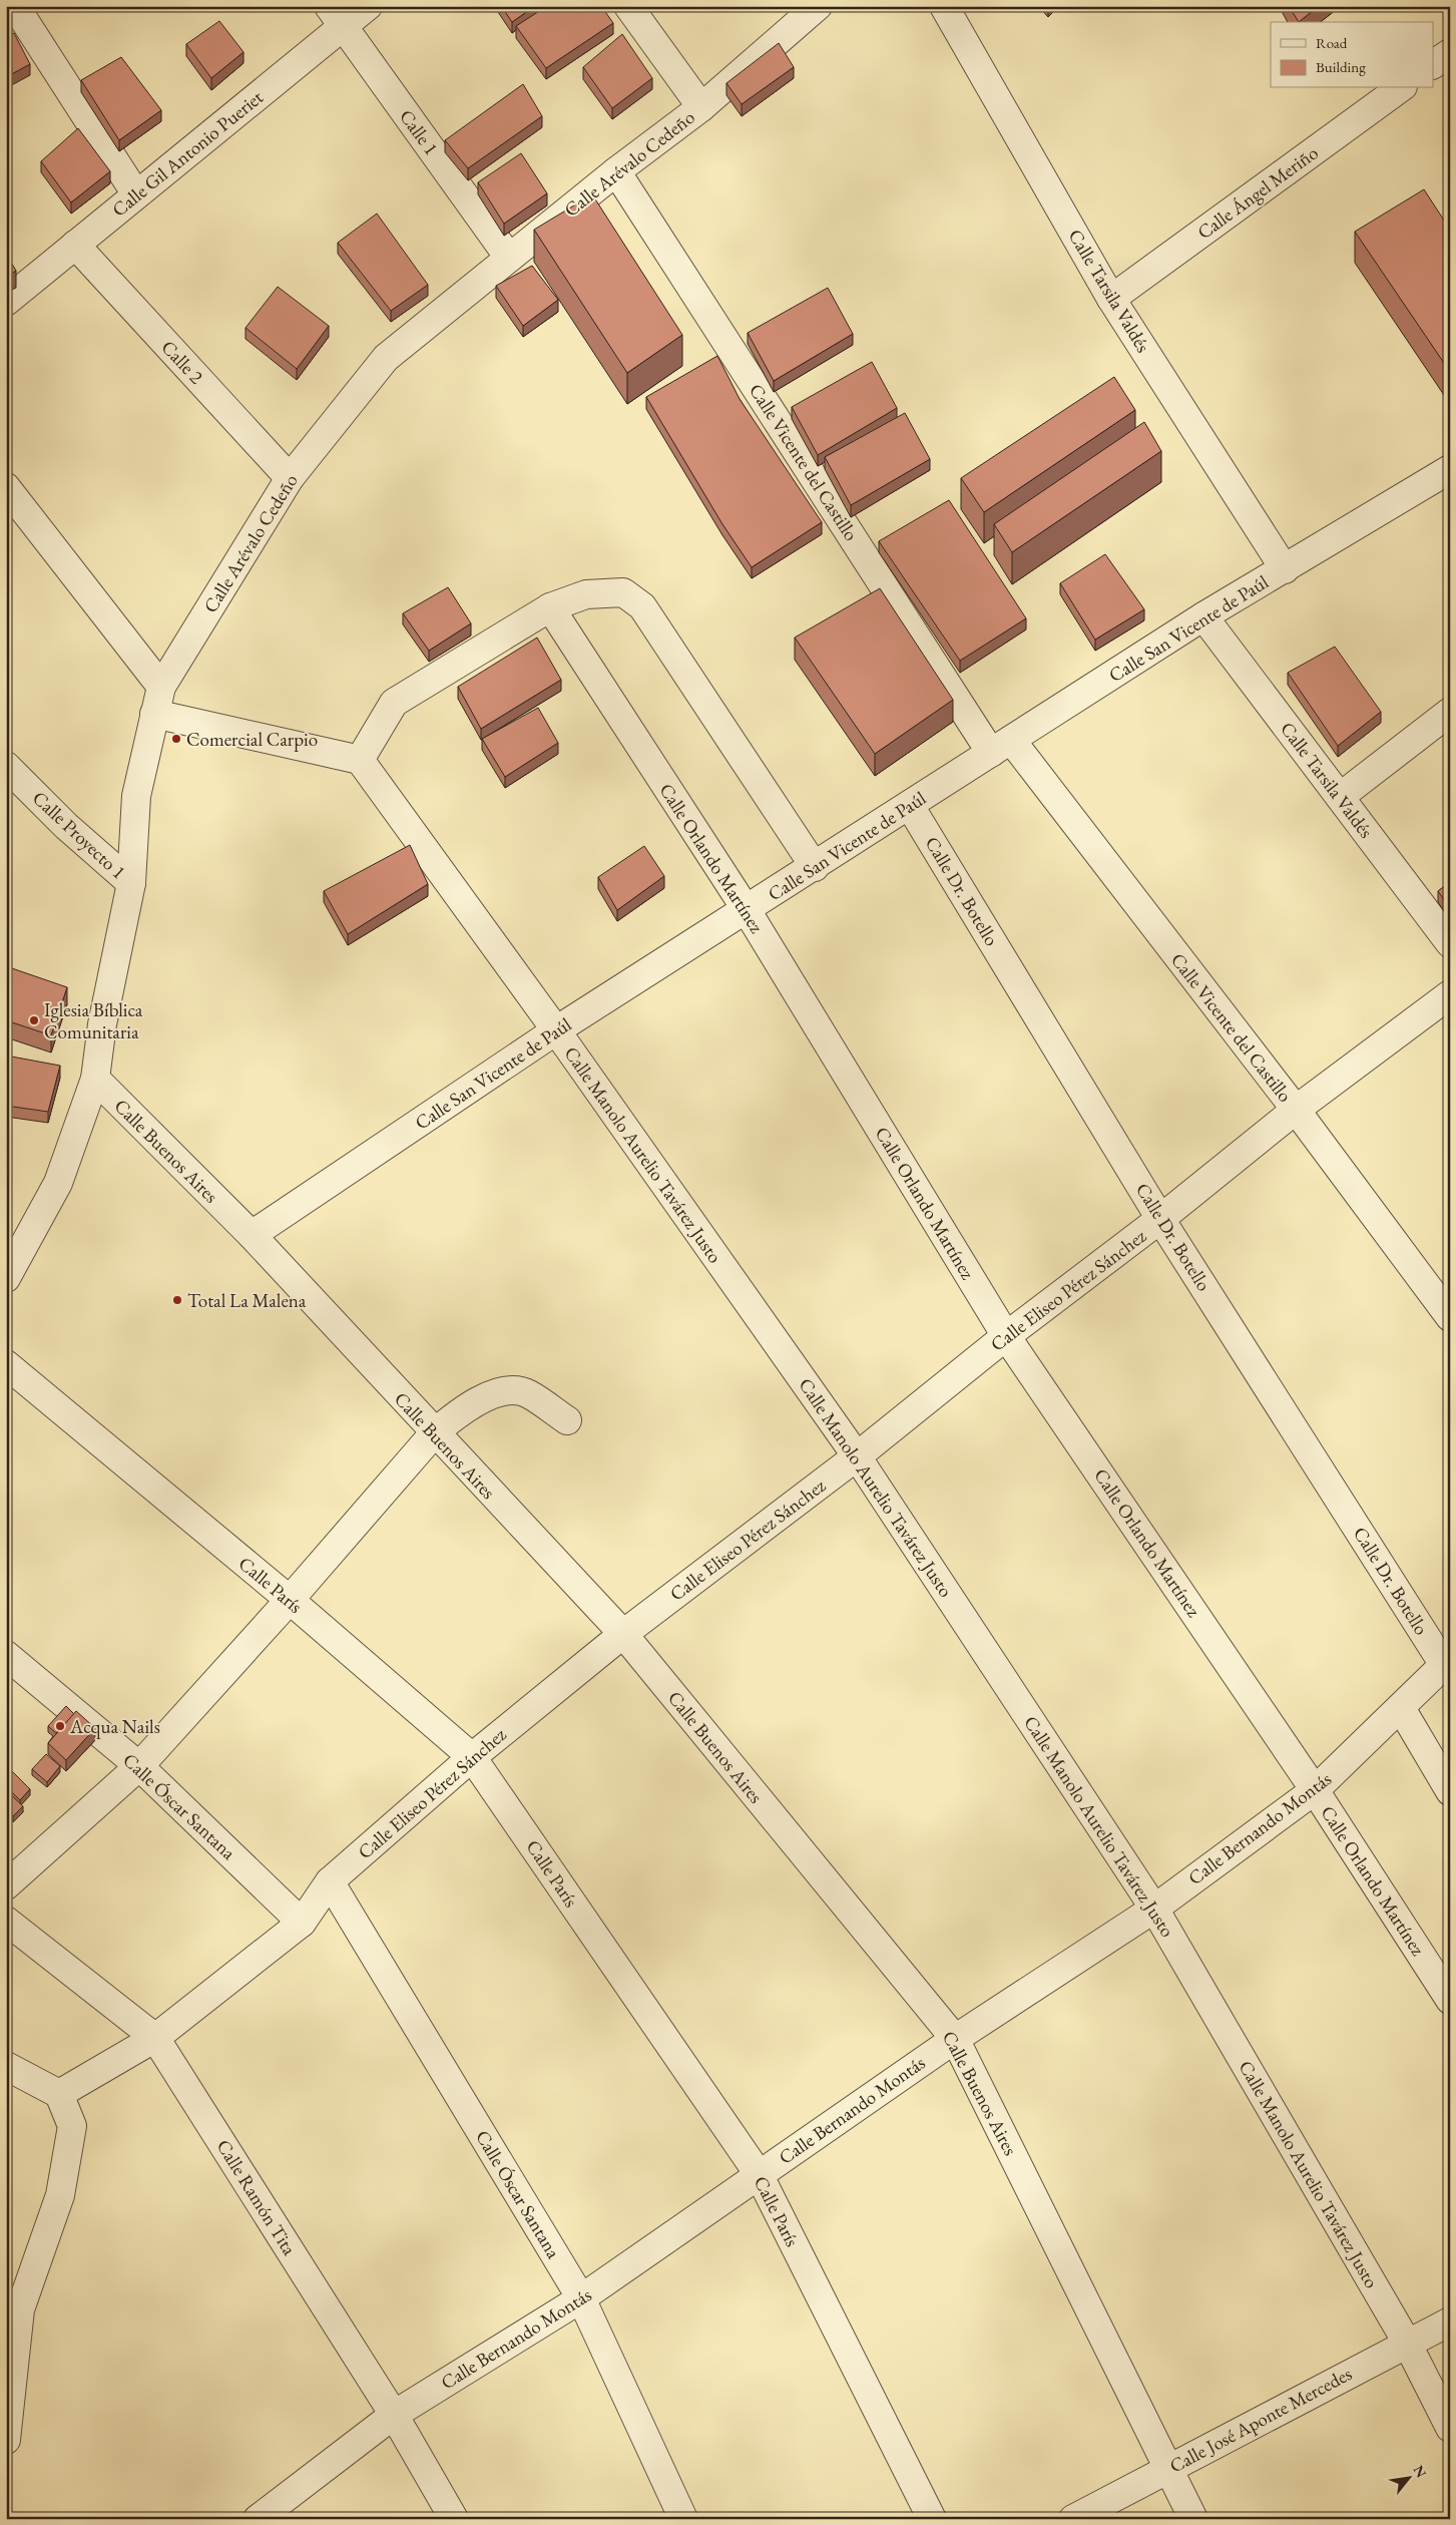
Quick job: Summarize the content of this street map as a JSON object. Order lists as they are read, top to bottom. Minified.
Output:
{"streets":{"street":["Calle 1","Calle Gil Antonio Pueriet","Calle Arévalo Cedeño","Calle Ángel Meriño","Calle Tarsila Valdés","Calle 2","Calle Vicente del Castillo","Calle San Vicente de Paúl","Calle Proyecto 1","Calle Orlando Martínez","Calle Dr. Botello","Calle Buenos Aires","Calle Manolo Aurelio Tavárez Justo","Calle Eliseo Pérez Sánchez","Calle París","Calle Óscar Santana","Calle Bernando Montás","Calle Ramón Tita","Calle José Aponte Mercedes"]},"crossings":[["Calle 1","Calle Gil Antonio Pueriet"],["Calle 1","Calle Arévalo Cedeño"],["Calle Gil Antonio Pueriet","Calle 2"],["Calle Arévalo Cedeño","Calle 2"],["Calle Arévalo Cedeño","Calle Vicente del Castillo"],["Calle Arévalo Cedeño","Calle Proyecto 1"],["Calle Arévalo Cedeño","Calle Buenos Aires"],["Calle Ángel Meriño","Calle Tarsila Valdés"],["Calle Tarsila Valdés","Calle San Vicente de Paúl"],["Calle Vicente del Castillo","Calle San Vicente de Paúl"],["Calle Vicente del Castillo","Calle Eliseo Pérez Sánchez"],["Calle San Vicente de Paúl","Calle Orlando Martínez"],["Calle San Vicente de Paúl","Calle Dr. Botello"],["Calle San Vicente de Paúl","Calle Buenos Aires"],["Calle San Vicente de Paúl","Calle Manolo Aurelio Tavárez Justo"],["Calle Orlando Martínez","Calle Eliseo Pérez Sánchez"],["Calle Orlando Martínez","Calle Bernando Montás"],["Calle Dr. Botello","Calle Eliseo Pérez Sánchez"],["Calle Dr. Botello","Calle Bernando Montás"],["Calle Buenos Aires","Calle Eliseo Pérez Sánchez"],["Calle Buenos Aires","Calle Bernando Montás"],["Calle Buenos Aires","Calle José Aponte Mercedes"],["Calle Manolo Aurelio Tavárez Justo","Calle Eliseo Pérez Sánchez"],["Calle Manolo Aurelio Tavárez Justo","Calle Bernando Montás"],["Calle Manolo Aurelio Tavárez Justo","Calle José Aponte Mercedes"],["Calle Eliseo Pérez Sánchez","Calle París"],["Calle Eliseo Pérez Sánchez","Calle Óscar Santana"],["Calle Eliseo Pérez Sánchez","Calle Ramón Tita"],["Calle París","Calle Bernando Montás"],["Calle Óscar Santana","Calle Bernando Montás"],["Calle Bernando Montás","Calle Ramón Tita"]],"places":["Comercial Carpio","Iglesia Bíblica Comunitaria","Total La Malena","Acqua Nails"],"legend":["Road","Building"],"north":"top right"}
